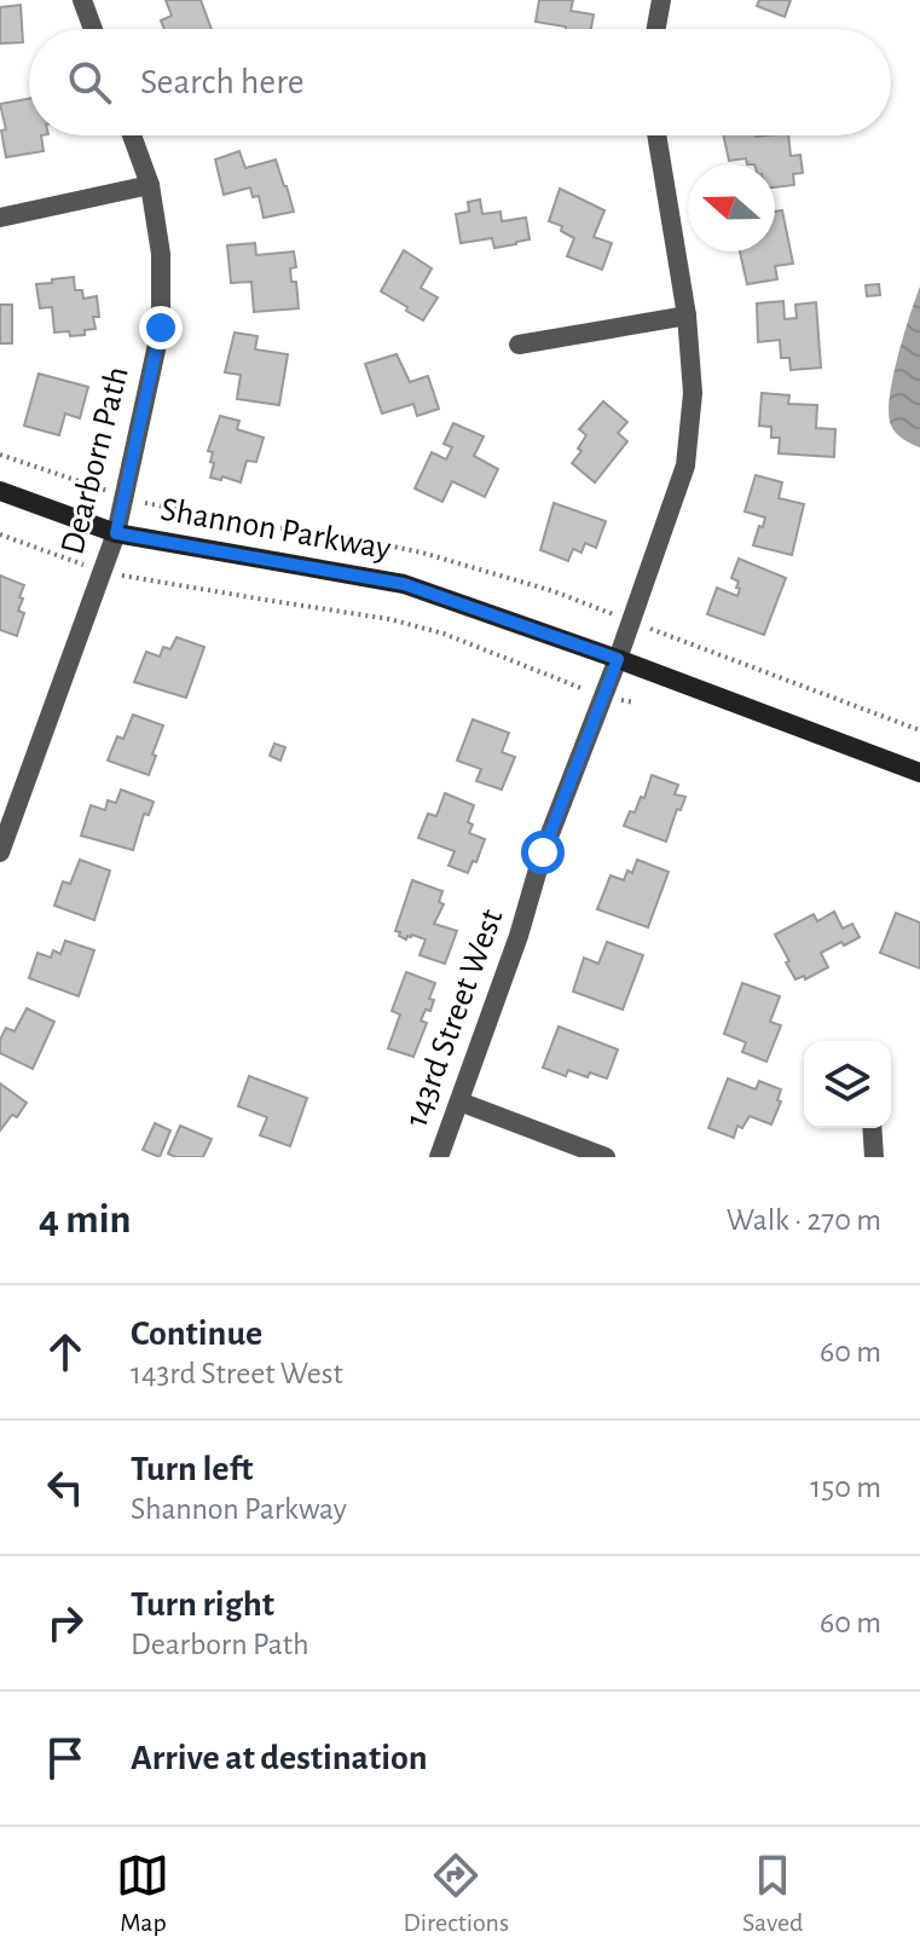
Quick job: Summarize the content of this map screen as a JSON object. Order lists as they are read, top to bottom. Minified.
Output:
{"streets":{"street":["Dearborn Path","Shannon Parkway","143rd Street West"]},"crossings":[["Dearborn Path","Shannon Parkway"],["Shannon Parkway","143rd Street West"]],"north":"left","page":{"search":"Search here","heading":["4 min","Walk · 270 m"],"list":[["Continue","143rd Street West","60 m"],["Turn left","Shannon Parkway","150 m"],["Turn right","Dearborn Path","60 m"],"Arrive at destination"],"nav":["Map","Directions","Saved"]}}
